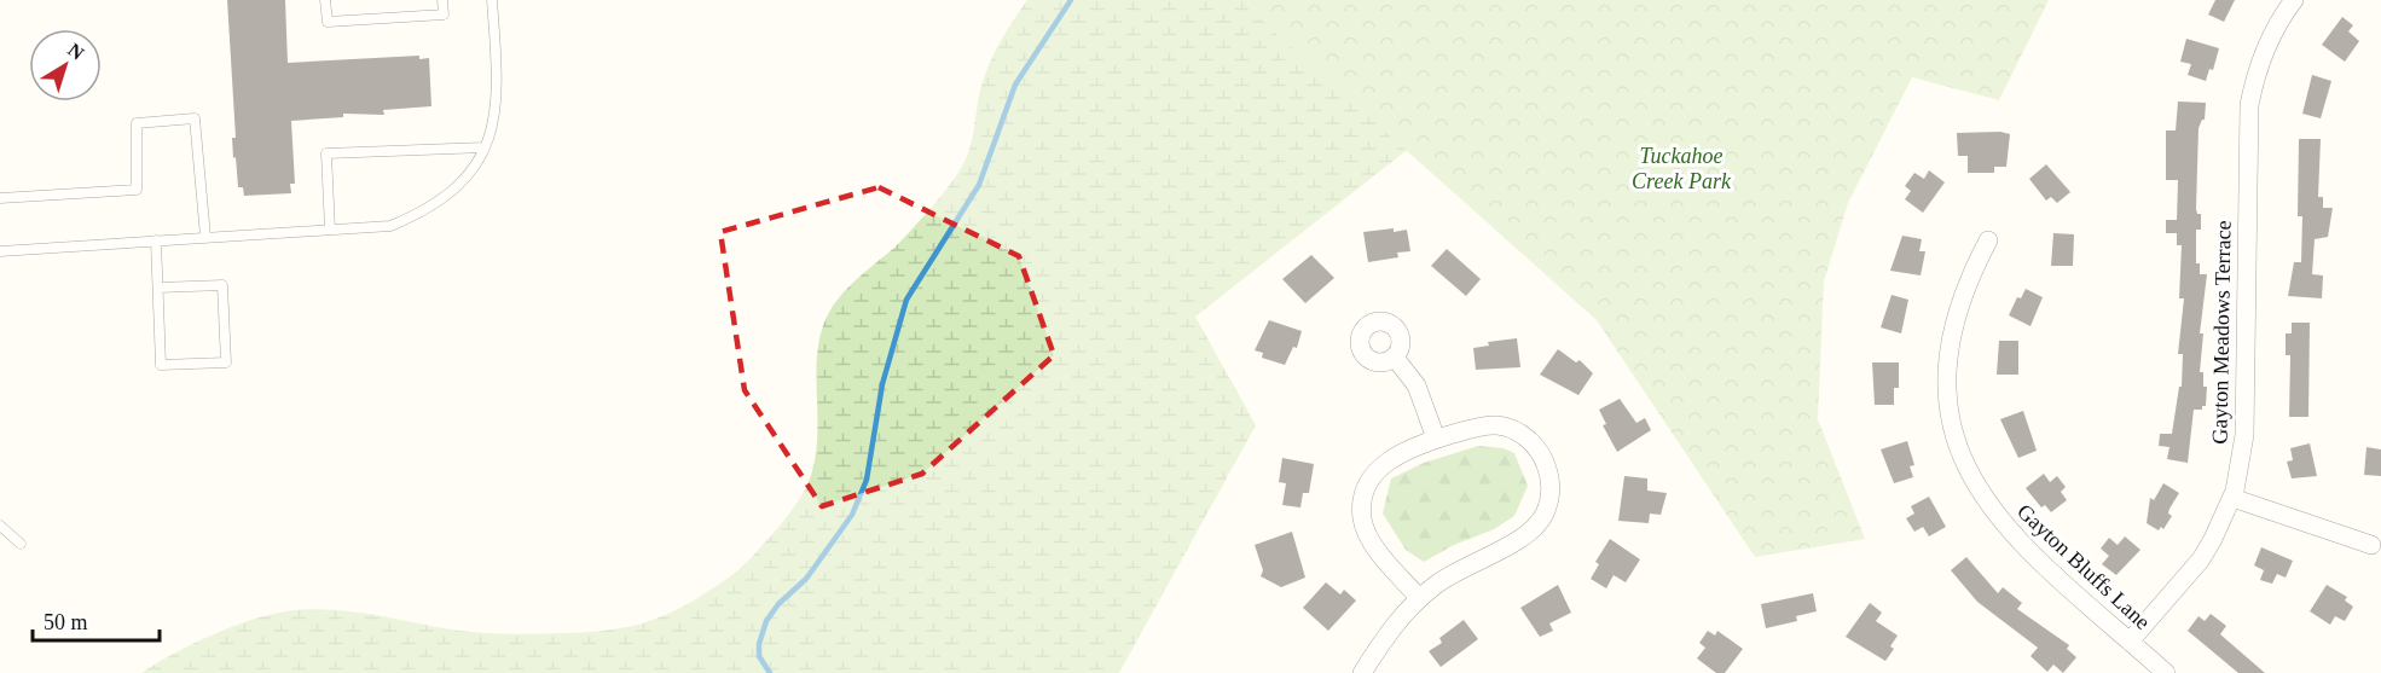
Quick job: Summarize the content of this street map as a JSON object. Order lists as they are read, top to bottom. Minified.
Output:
{"streets":{"street":["Gayton Meadows Terrace","Gayton Bluffs Lane"]},"crossings":[["Gayton Meadows Terrace","Gayton Bluffs Lane"]],"parks":["Tuckahoe Creek Park"],"scale_bar":"50 m","north":"top right"}
